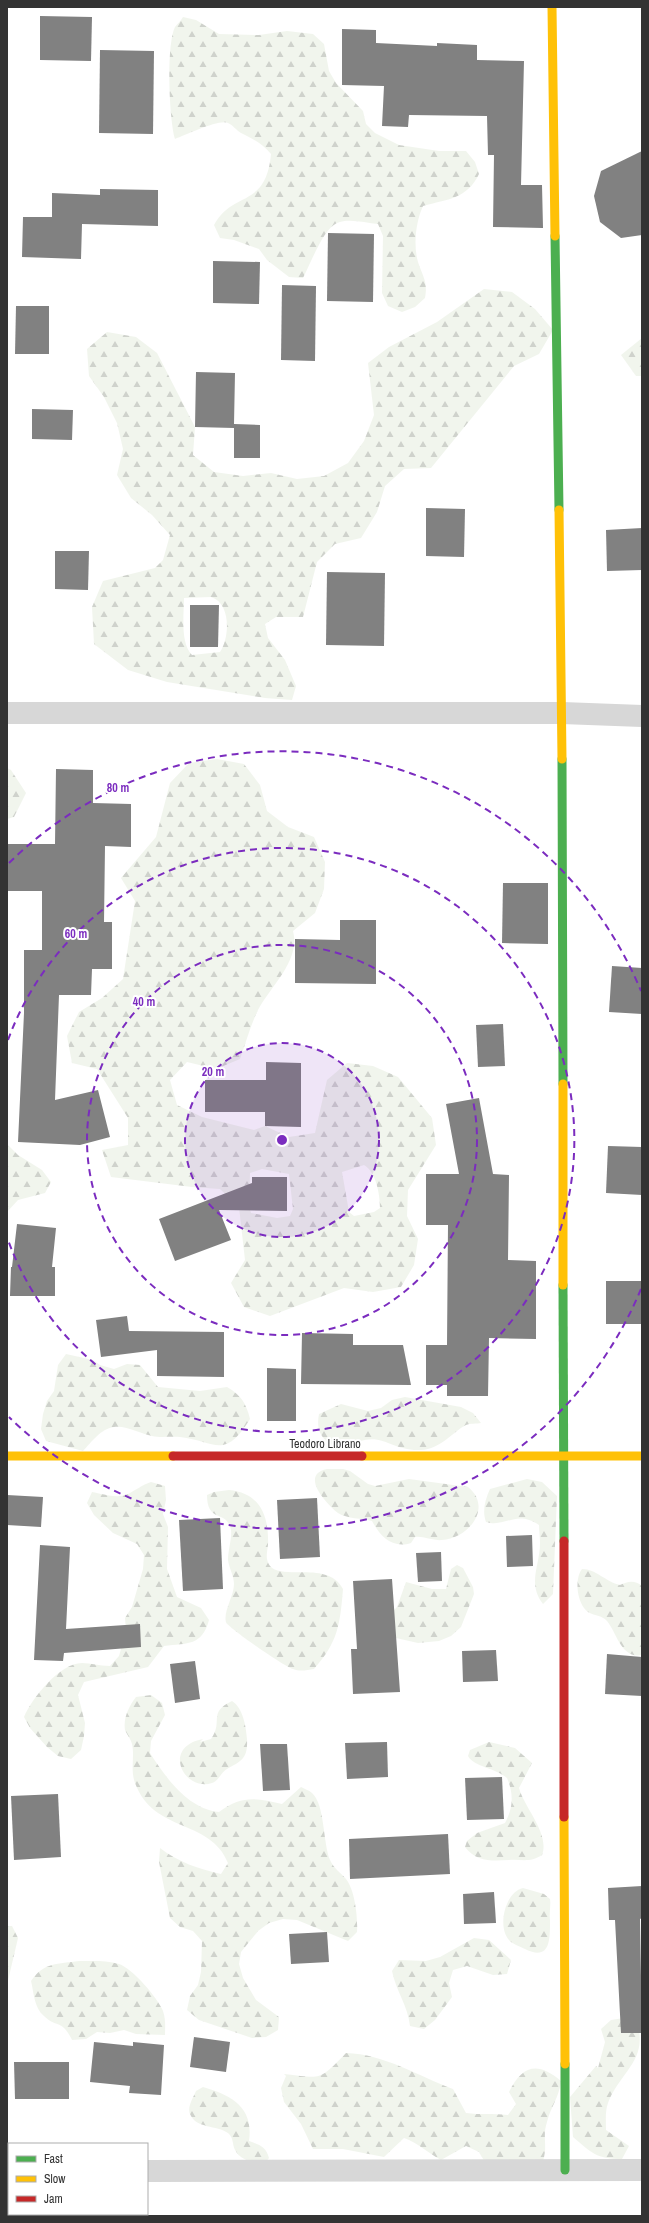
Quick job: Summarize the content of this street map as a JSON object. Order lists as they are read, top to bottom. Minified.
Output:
{"streets":{"street":["Teodoro Librano"]},"legend":["Fast","Slow","Jam"],"rings":["80 m","60 m","40 m","20 m"]}
